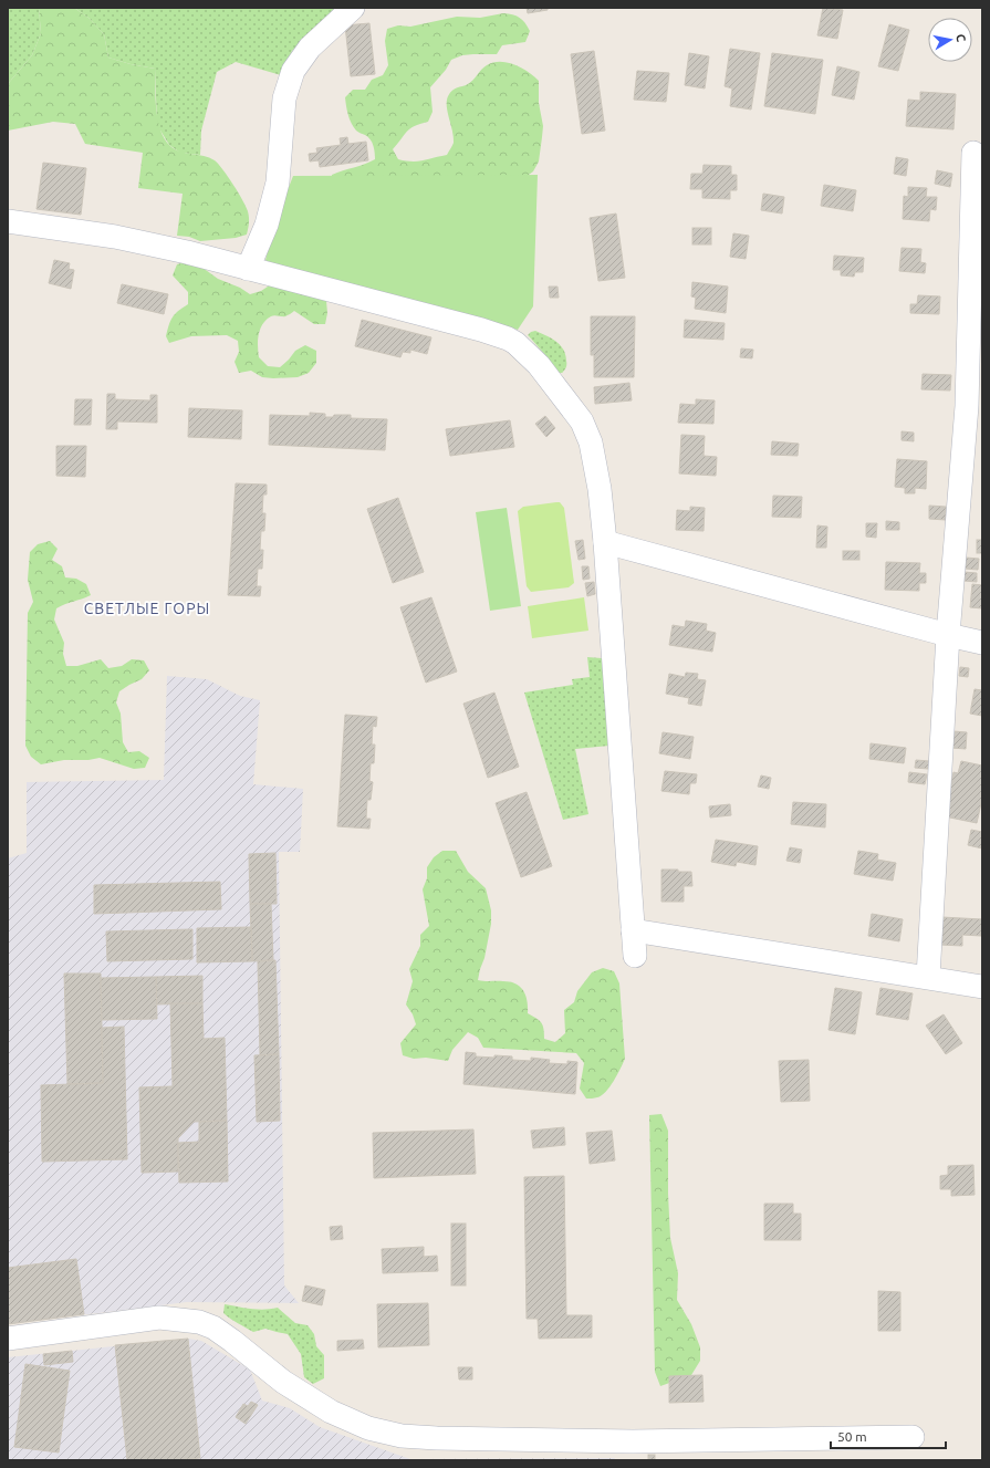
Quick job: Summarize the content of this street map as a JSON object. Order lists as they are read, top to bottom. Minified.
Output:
{"districts":["СВЕТЛЫЕ ГОРЫ"],"scale_bar":"50 m","north":"right"}
